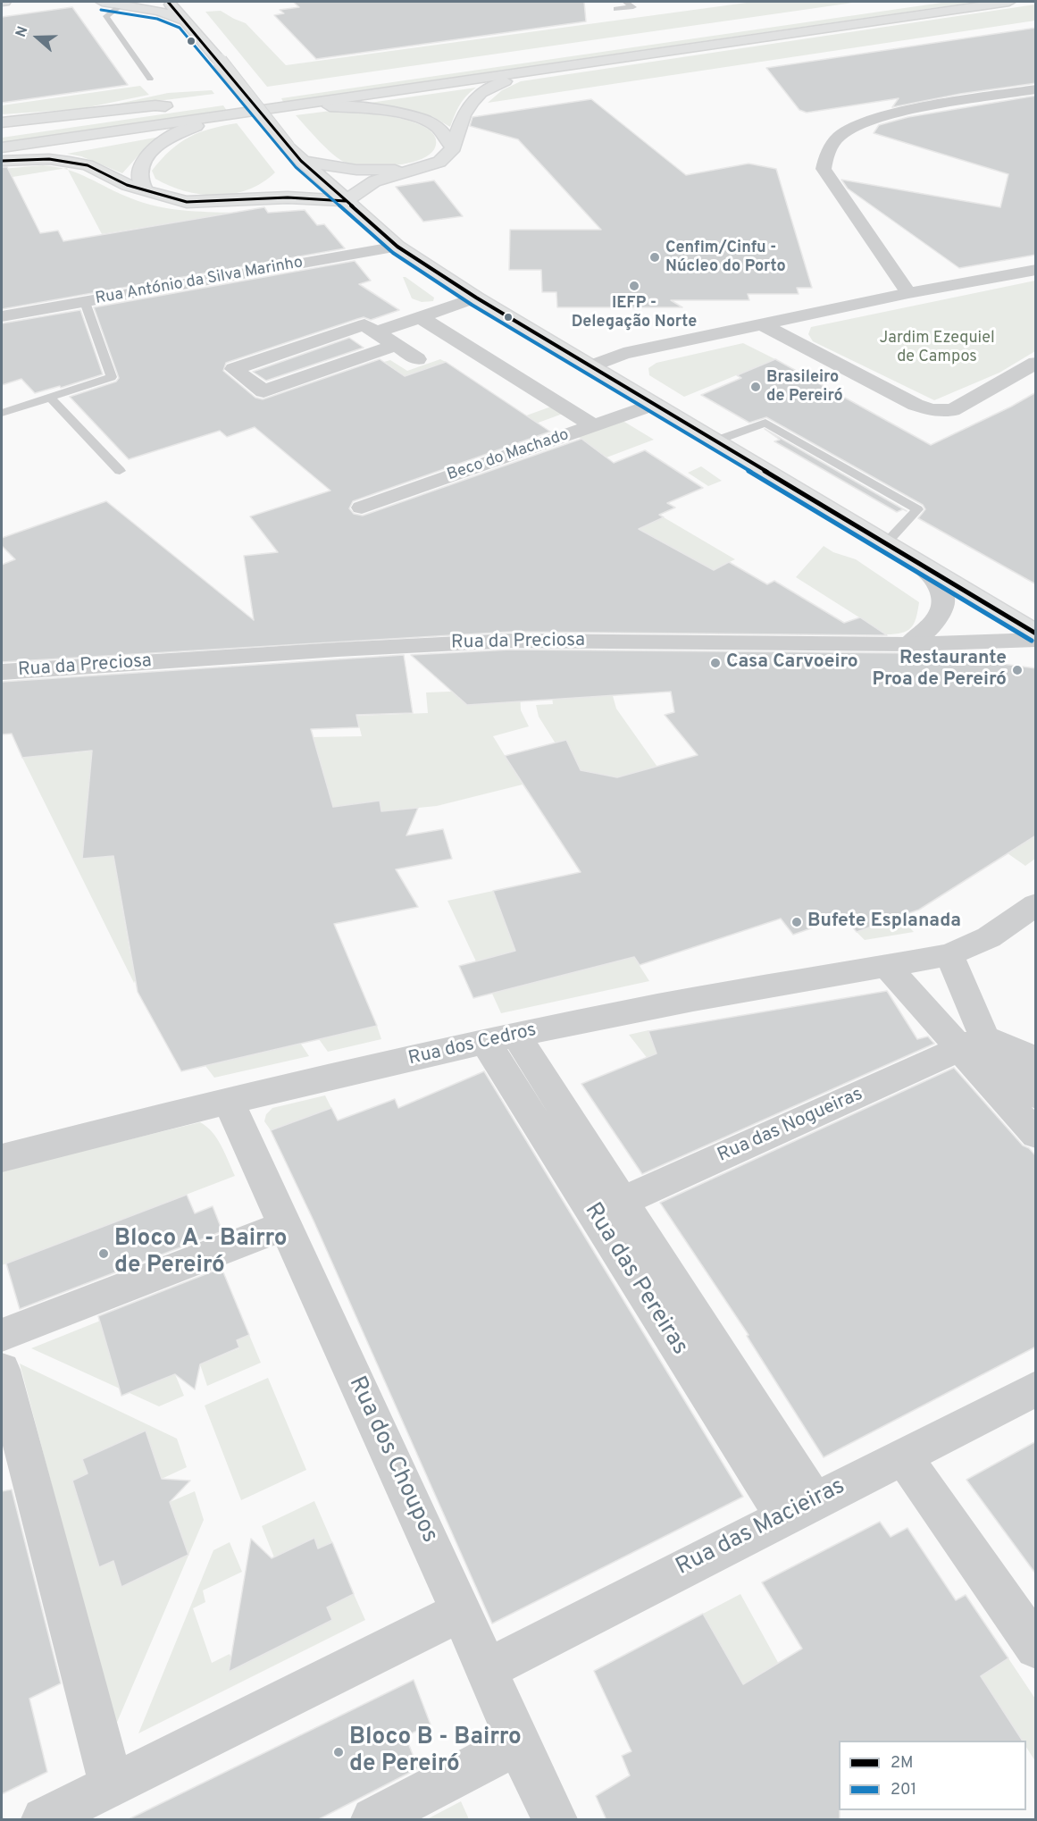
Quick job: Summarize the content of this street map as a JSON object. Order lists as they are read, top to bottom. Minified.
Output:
{"streets":{"street":["Rua António da Silva Marinho","Beco do Machado","Rua da Preciosa","Rua dos Cedros","Rua das Nogueiras","Rua das Pereiras","Rua dos Choupos","Rua das Macieiras"]},"crossings":[["Rua dos Cedros","Rua das Pereiras"],["Rua dos Cedros","Rua dos Choupos"],["Rua das Nogueiras","Rua das Pereiras"],["Rua das Pereiras","Rua das Macieiras"],["Rua dos Choupos","Rua das Macieiras"]],"parks":["Jardim Ezequiel de Campos"],"places":["Cenfim/Cinfu - Núcleo do Porto","IEFP - Delegação Norte","Brasileiro de Pereiró","Casa Carvoeiro","Restaurante Proa de Pereiró","Bufete Esplanada","Bloco A - Bairro de Pereiró","Bloco B - Bairro de Pereiró"],"lines":["transit line 2M","transit line 201"],"legend":["2M","201"],"north":"left"}
